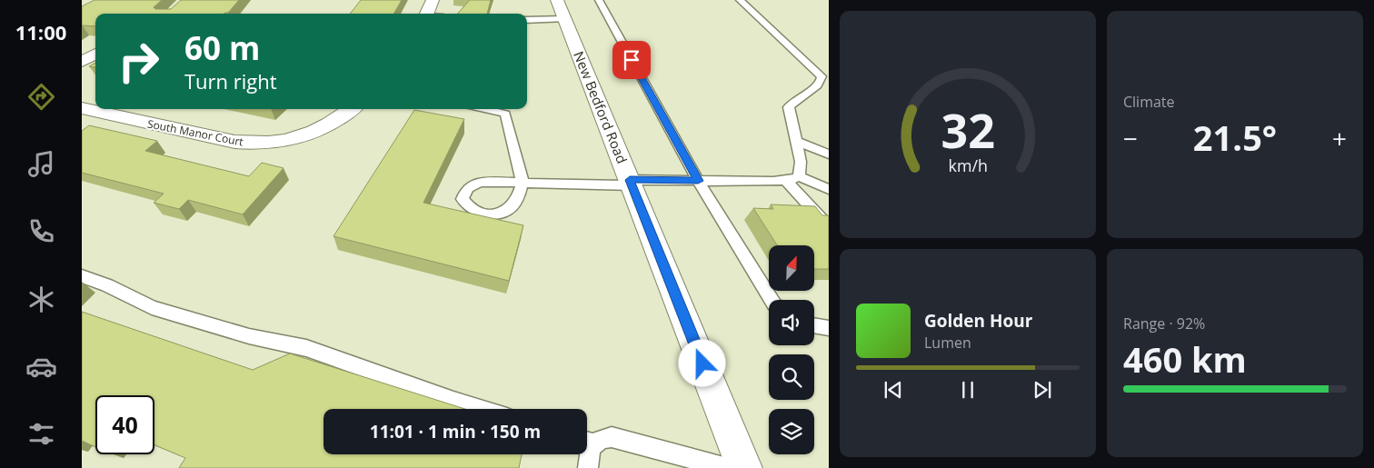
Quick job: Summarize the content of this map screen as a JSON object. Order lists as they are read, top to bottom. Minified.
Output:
{"streets":{"street":["New Bedford Road","South Manor Court"]},"north":"top right","page":{"tabs":"11:00","tile":["Climate",["Range · 92%","460 km"]],"turn":["60 m","Turn right"],"heat":["−","21.5°","+"],"song":["Golden Hour","Lumen"],"limit":"40","trip":"11:01 · 1 min · 150 m","gauge":["32","km/h"]}}
